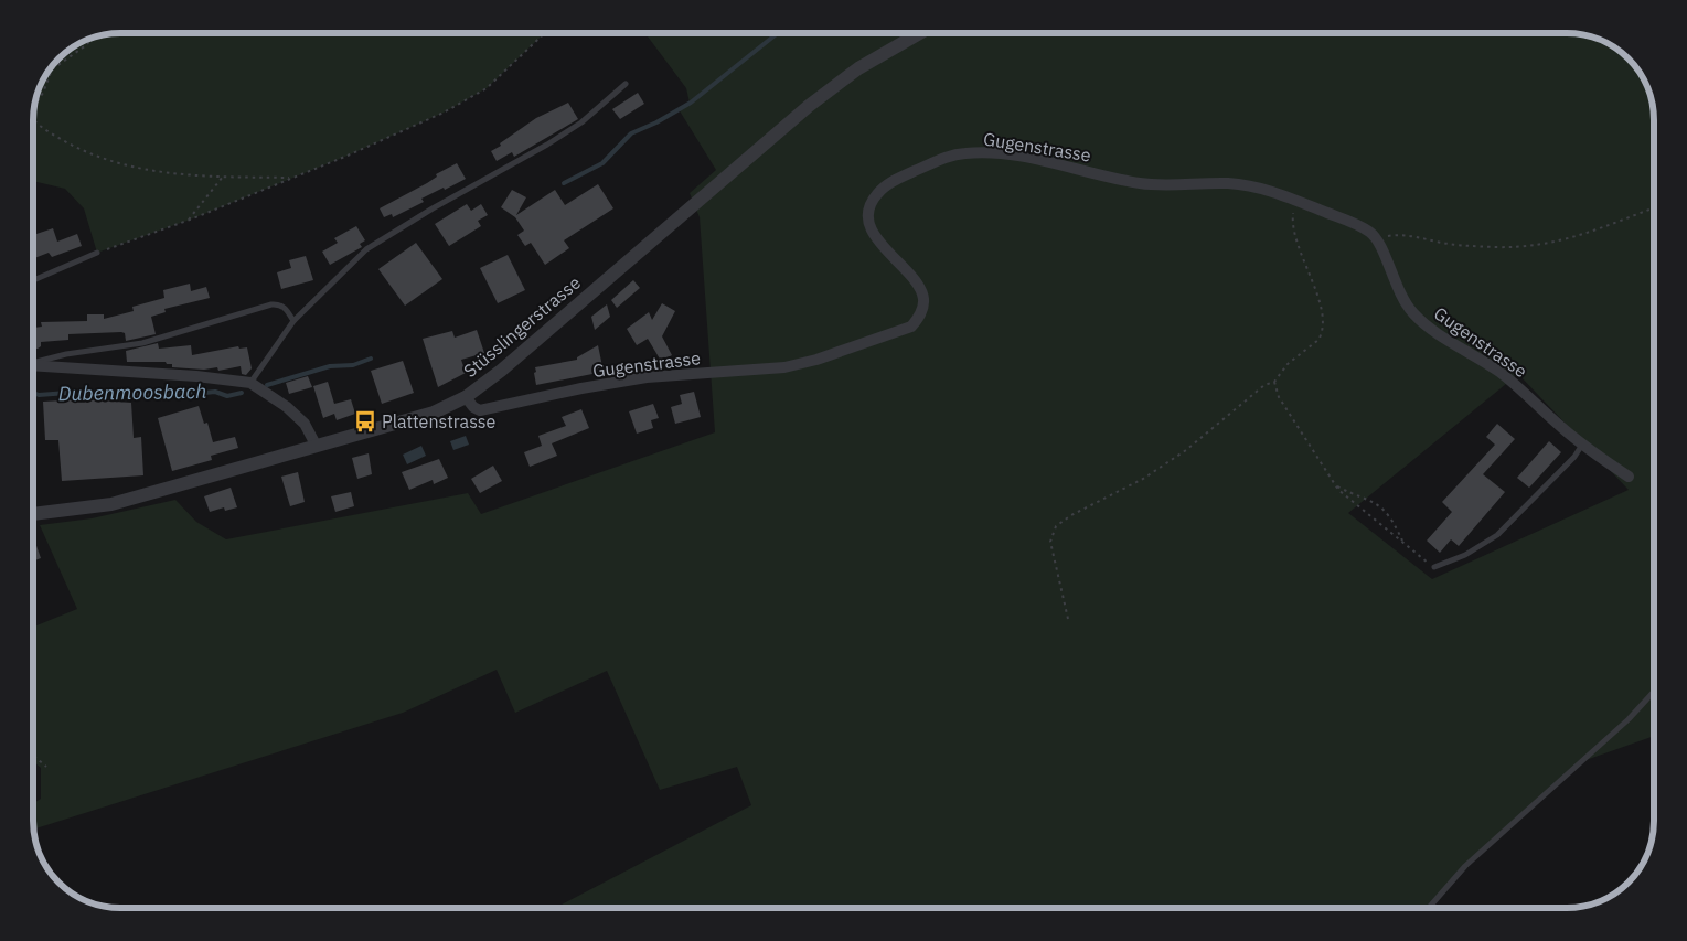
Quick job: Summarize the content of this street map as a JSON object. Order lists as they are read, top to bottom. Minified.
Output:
{"streets":{"street":["Gugenstrasse","Stüsslingerstrasse"]},"crossings":[["Gugenstrasse","Stüsslingerstrasse"]],"water":["Dubenmoosbach"],"places":{"bus stop":["Plattenstrasse"]}}
